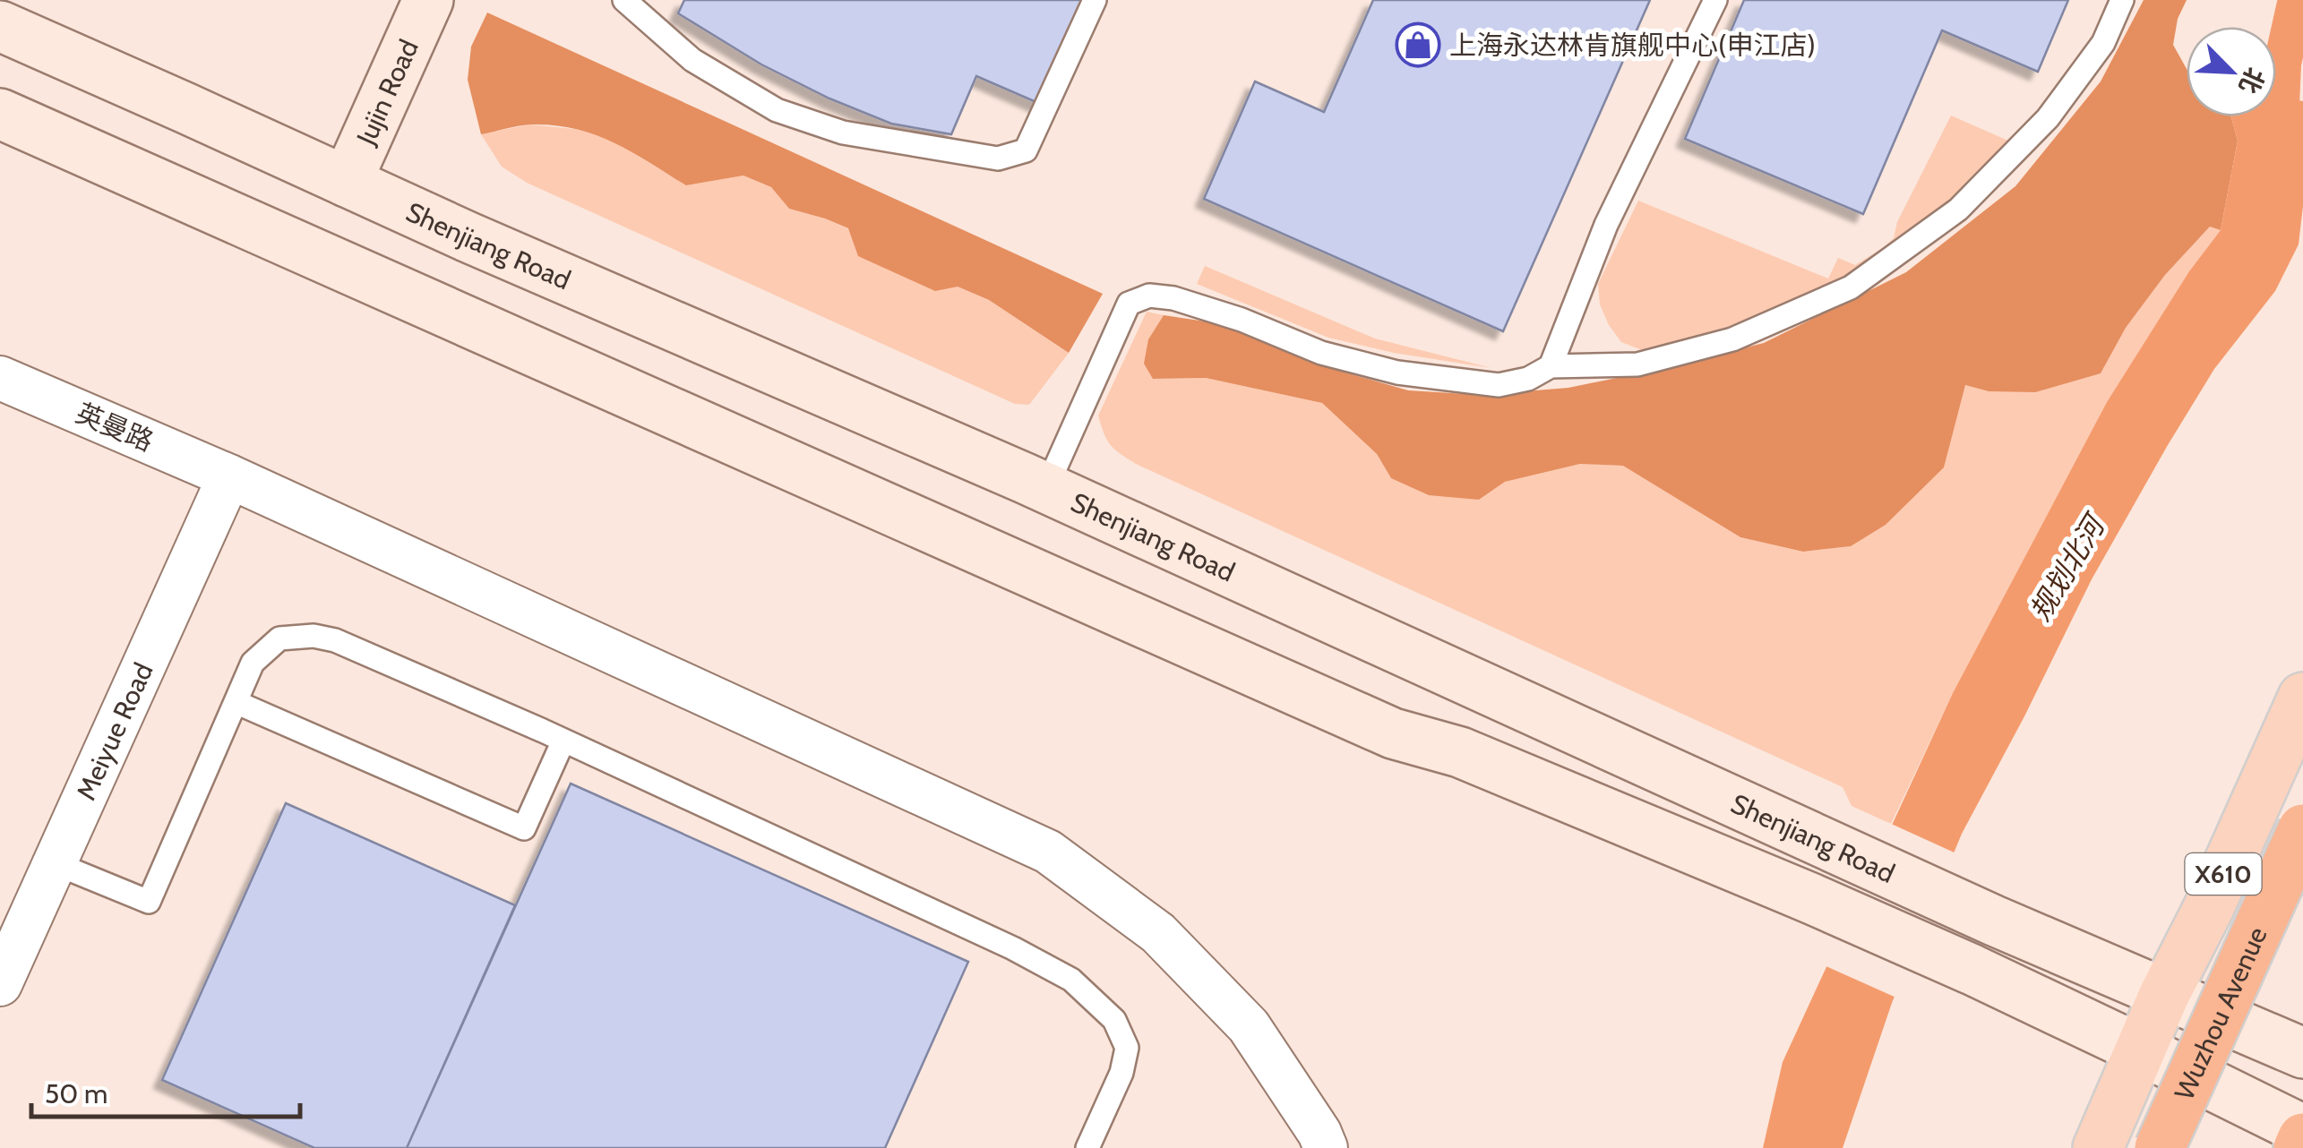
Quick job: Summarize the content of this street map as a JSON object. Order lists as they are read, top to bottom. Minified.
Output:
{"streets":{"highway":["X610","Wuzhou Avenue"],"main road":["Jujin Road","Shenjiang Road"],"street":["英曼路","Meiyue Road"]},"crossings":[["Jujin Road","Shenjiang Road"],["Shenjiang Road","X610"],["英曼路","Meiyue Road"]],"water":["规划北河"],"places":{"shop":["上海永达林肯旗舰中心(申江店)"]},"scale_bar":"50 m","north":"bottom right"}
